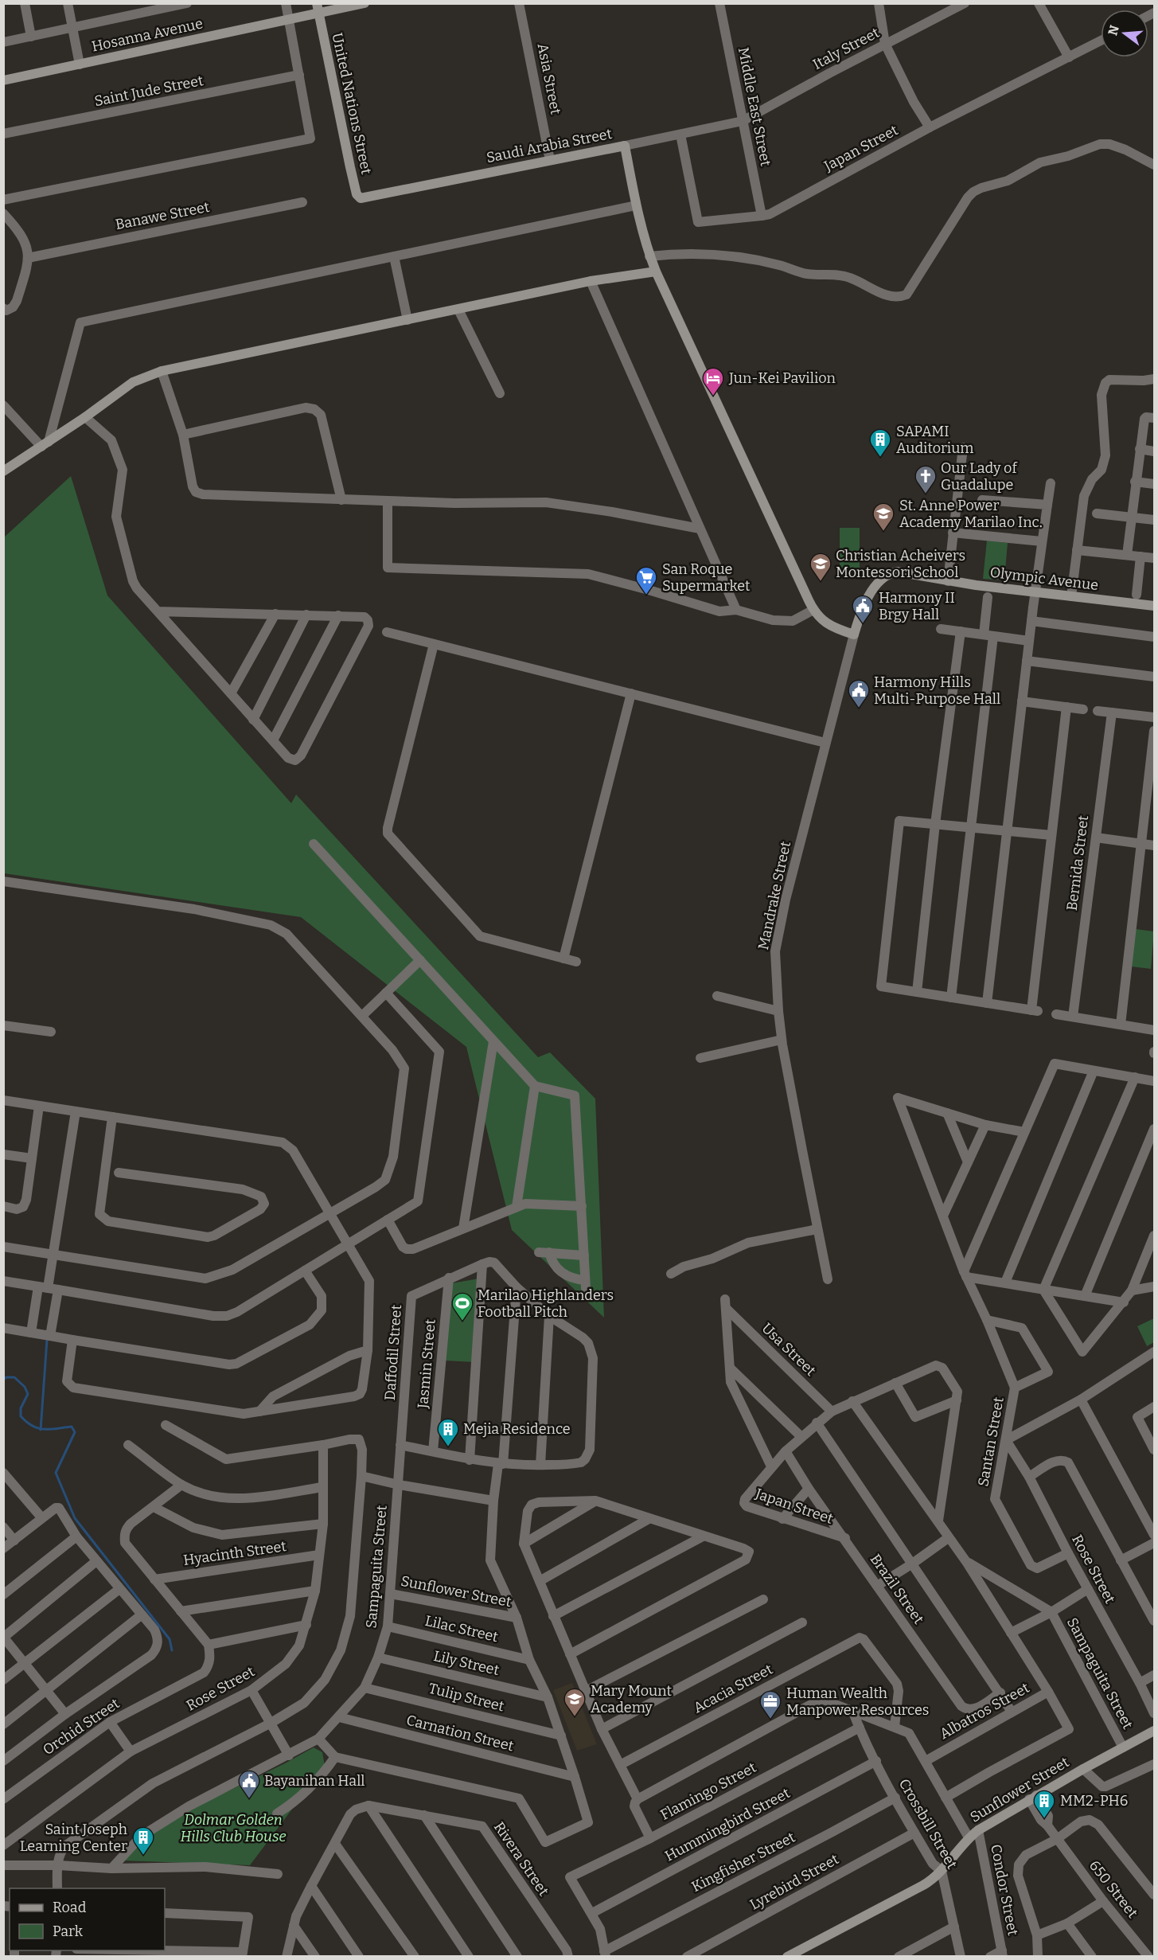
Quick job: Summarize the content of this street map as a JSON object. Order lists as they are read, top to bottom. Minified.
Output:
{"streets":{"street":["Hosanna Avenue","Italy Street","Asia Street","Saint Jude Street","United Nations Street","Middle East Street","Saudi Arabia Street","Japan Street","Banawe Street","Olympic Avenue","Bernida Street","Mandrake Street","Usa Street","Daffodil Street","Jasmin Street","Santan Street","Hyacinth Street","Sampaguita Street","Rose Street","Brazil Street","Sunflower Street","Lilac Street","Lily Street","Acacia Street","Tulip Street","Albatros Street","Orchid Street","Carnation Street","Flamingo Street","Crossbill Street","Hummingbird Street","Rivera Street","Kingfisher Street","Lyrebird Street","650 Street","Condor Street"]},"crossings":[["Hosanna Avenue","United Nations Street"],["Italy Street","Middle East Street"],["Italy Street","Saudi Arabia Street"],["Asia Street","Saudi Arabia Street"],["United Nations Street","Saudi Arabia Street"],["Middle East Street","Saudi Arabia Street"],["Middle East Street","Japan Street"],["Saudi Arabia Street","Japan Street"],["Japan Street","Usa Street"],["Japan Street","Brazil Street"],["Olympic Avenue","Mandrake Street"],["Daffodil Street","Jasmin Street"],["Daffodil Street","Sampaguita Street"],["Santan Street","Rose Street"],["Hyacinth Street","Rose Street"],["Sampaguita Street","Sunflower Street"],["Sampaguita Street","Lilac Street"],["Sampaguita Street","Lily Street"],["Sampaguita Street","Tulip Street"],["Sampaguita Street","Carnation Street"],["Sunflower Street","Crossbill Street"],["Sunflower Street","650 Street"],["Sunflower Street","Condor Street"],["Acacia Street","Condor Street"],["Albatros Street","Condor Street"],["Flamingo Street","Crossbill Street"],["Flamingo Street","Hummingbird Street"],["Crossbill Street","Hummingbird Street"],["Crossbill Street","Kingfisher Street"],["Crossbill Street","Lyrebird Street"],["Crossbill Street","Condor Street"]],"parks":["Dolmar Golden Hills Club House"],"places":{"hotel":["Jun-Kei Pavilion"],"building":["SAPAMI Auditorium","Mejia Residence","MM2-PH6","Saint Joseph Learning Center"],"church":["Our Lady of Guadalupe"],"school or university":["St. Anne Power Academy Marilao Inc.","Christian Acheivers Montessori School","Mary Mount Academy"],"supermarket":["San Roque Supermarket"],"public building":["Harmony II Brgy Hall","Harmony Hills Multi-Purpose Hall","Bayanihan Hall"],"sports":["Marilao Highlanders Football Pitch"],"office":["Human Wealth Manpower Resources"]},"legend":["Road","Park"],"north":"left"}
